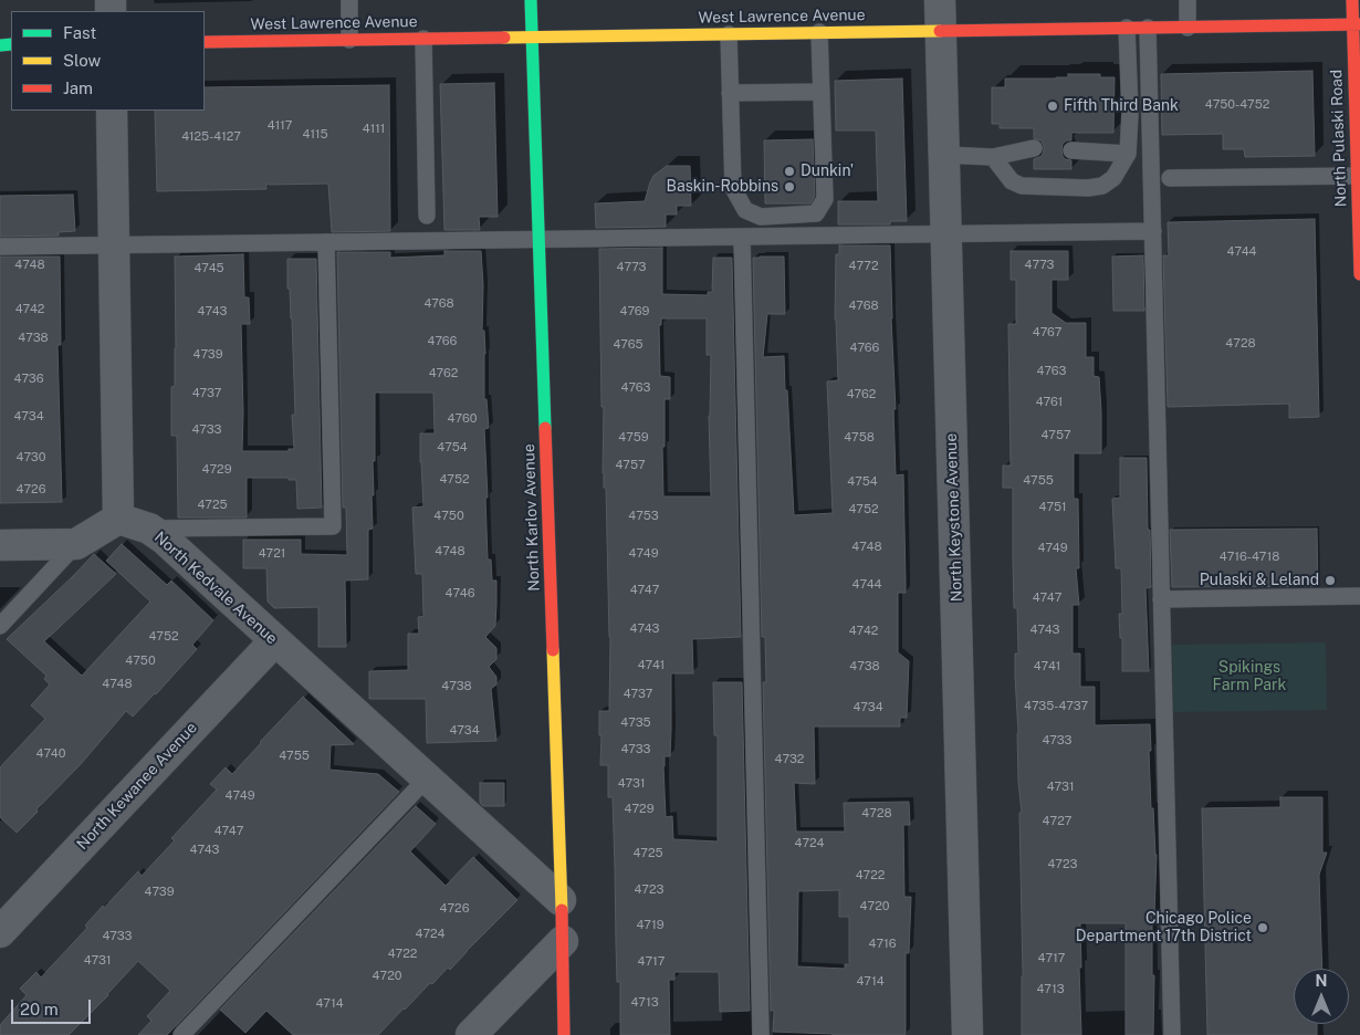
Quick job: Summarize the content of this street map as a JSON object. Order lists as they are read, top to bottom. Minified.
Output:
{"streets":{"main road":["West Lawrence Avenue","North Pulaski Road","North Karlov Avenue"],"street":["North Keystone Avenue","North Kedvale Avenue","North Kewanee Avenue"]},"crossings":[["West Lawrence Avenue","North Pulaski Road"],["West Lawrence Avenue","North Karlov Avenue"],["West Lawrence Avenue","North Keystone Avenue"],["North Karlov Avenue","North Kedvale Avenue"],["North Kedvale Avenue","North Kewanee Avenue"]],"parks":["Spikings Farm Park"],"places":["Fifth Third Bank","Dunkin'","Baskin-Robbins","Pulaski & Leland","Chicago Police Department 17th District"],"house_numbers":["4750-4752","4117","4111","4115","4125-4127","4744","4748","4773","4772","4773","4745","4768","4768","4742","4743","4769","4767","4738","4766","4728","4765","4766","4739","4763","4762","4736","4763","4737","4762","4761","4734","4760","4733","4757","4759","4758","4754","4730","4757","4729","4752","4755","4754","4726","4725","4751","4752","4750","4753","4748","4749","4748","4721","4749","4716-4718","4744","4747","4746","4747","4743","4743","4742","4752","4750","4741","4738","4741","4748","4738","4737","4735-4737","4734","4735","4734","4733","4733","4740","4755","4732","4731","4731","4749","4729","4728","4727","4747","4724","4743","4725","4723","4722","4723","4739","4720","4726","4719","4724","4733","4716","4722","4717","4731","4717","4720","4714","4713","4713","4714"],"legend":["Fast","Slow","Jam"],"scale_bar":"20 m","north":"top"}
